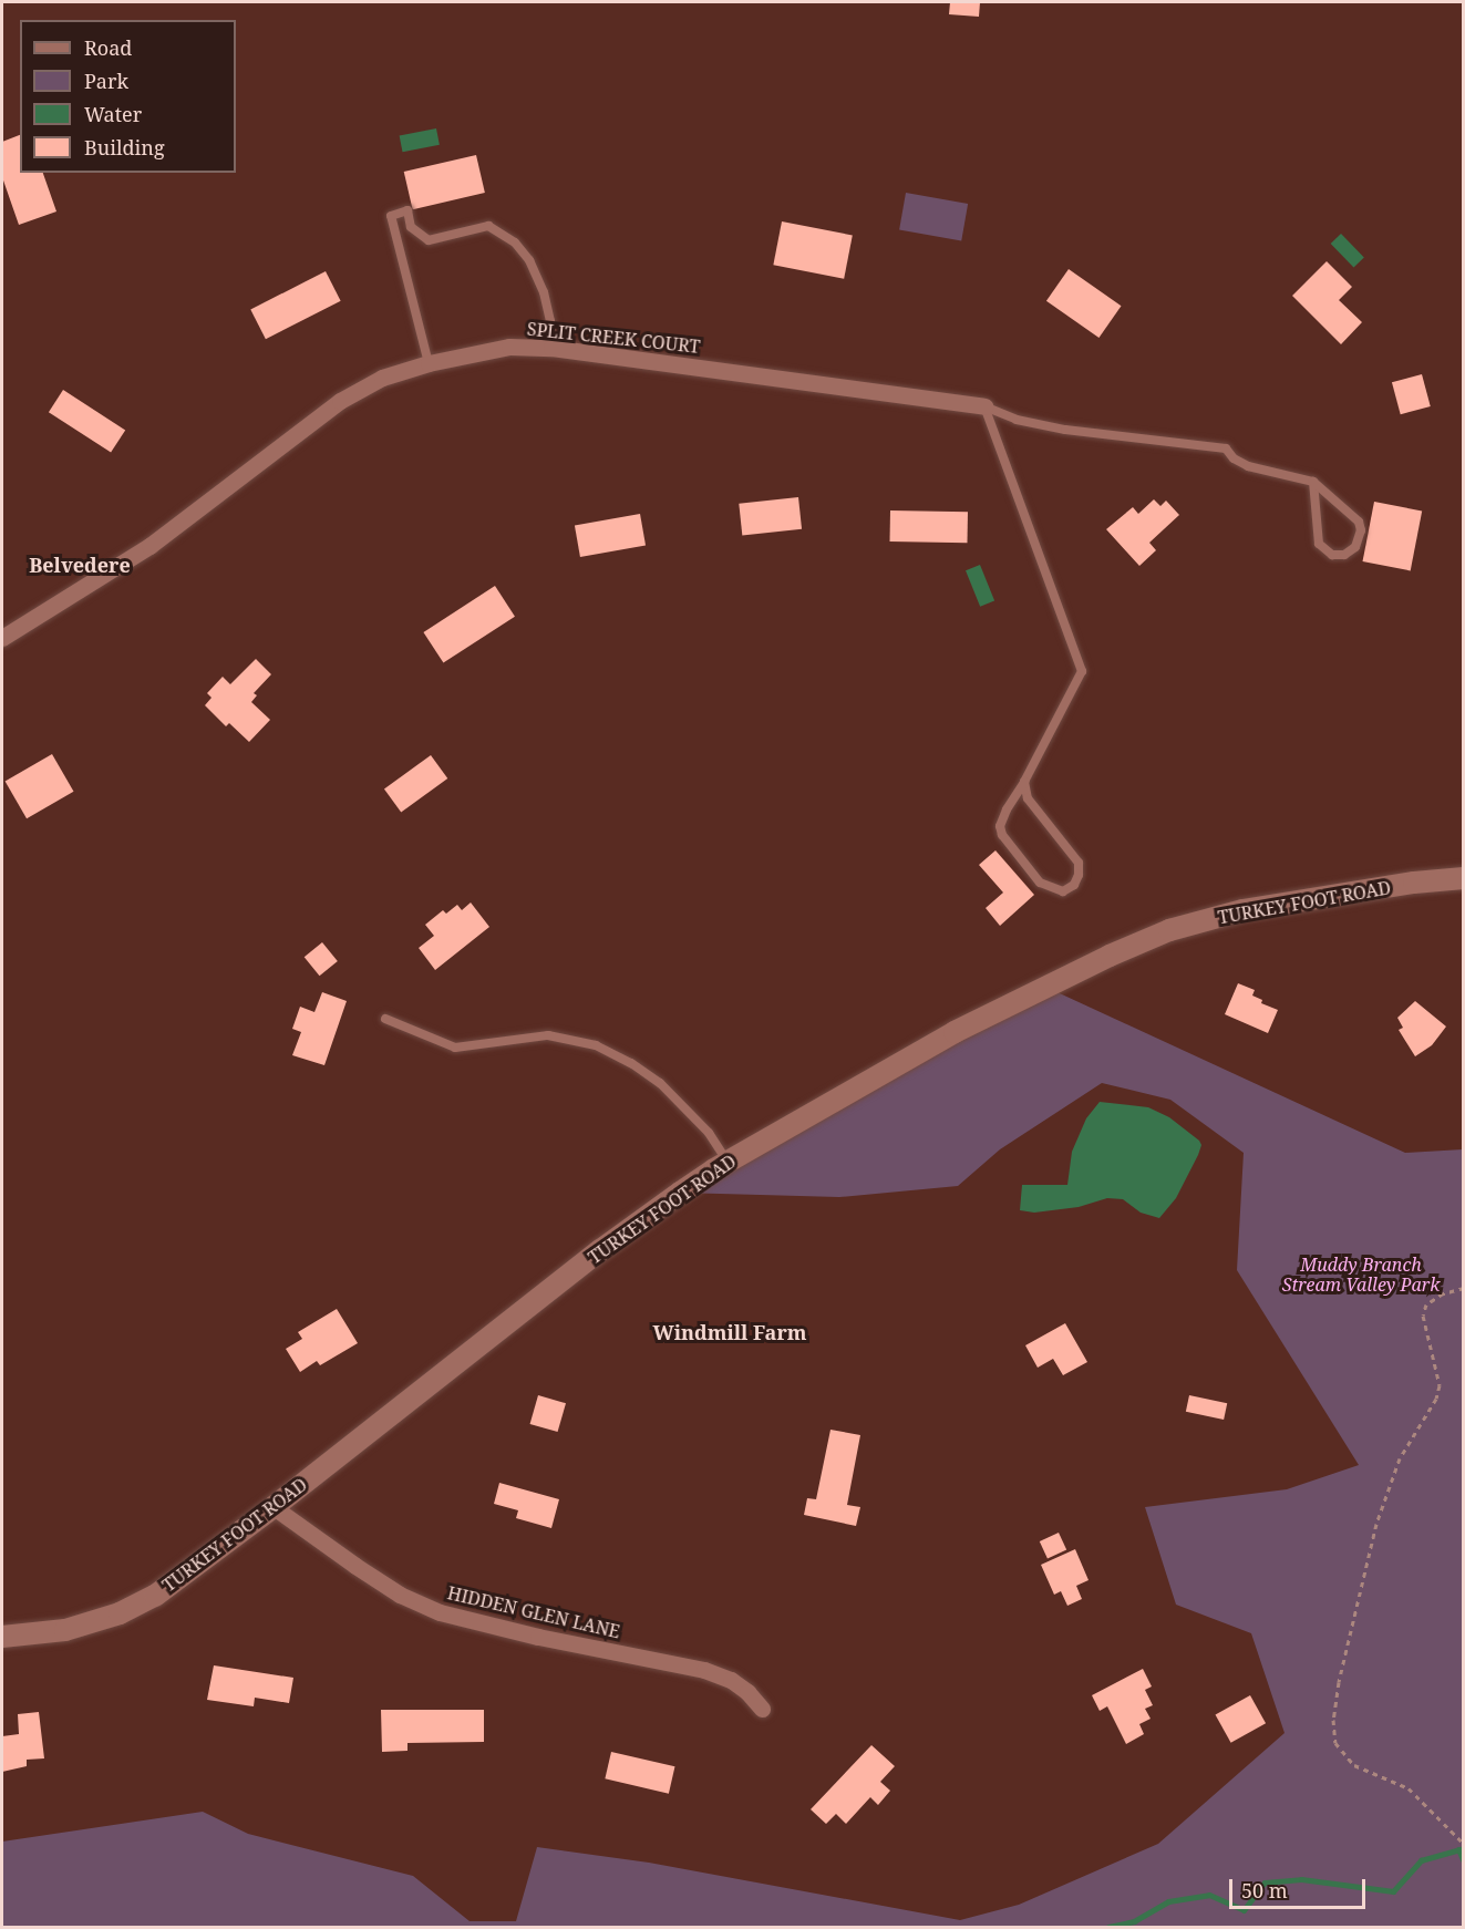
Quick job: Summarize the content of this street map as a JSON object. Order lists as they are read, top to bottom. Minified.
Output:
{"streets":{"street":["SPLIT CREEK COURT","TURKEY FOOT ROAD","HIDDEN GLEN LANE"]},"crossings":[["TURKEY FOOT ROAD","HIDDEN GLEN LANE"]],"districts":["Belvedere","Windmill Farm"],"parks":["Muddy Branch Stream Valley Park"],"legend":["Road","Park","Water","Building"],"scale_bar":"50 m"}
